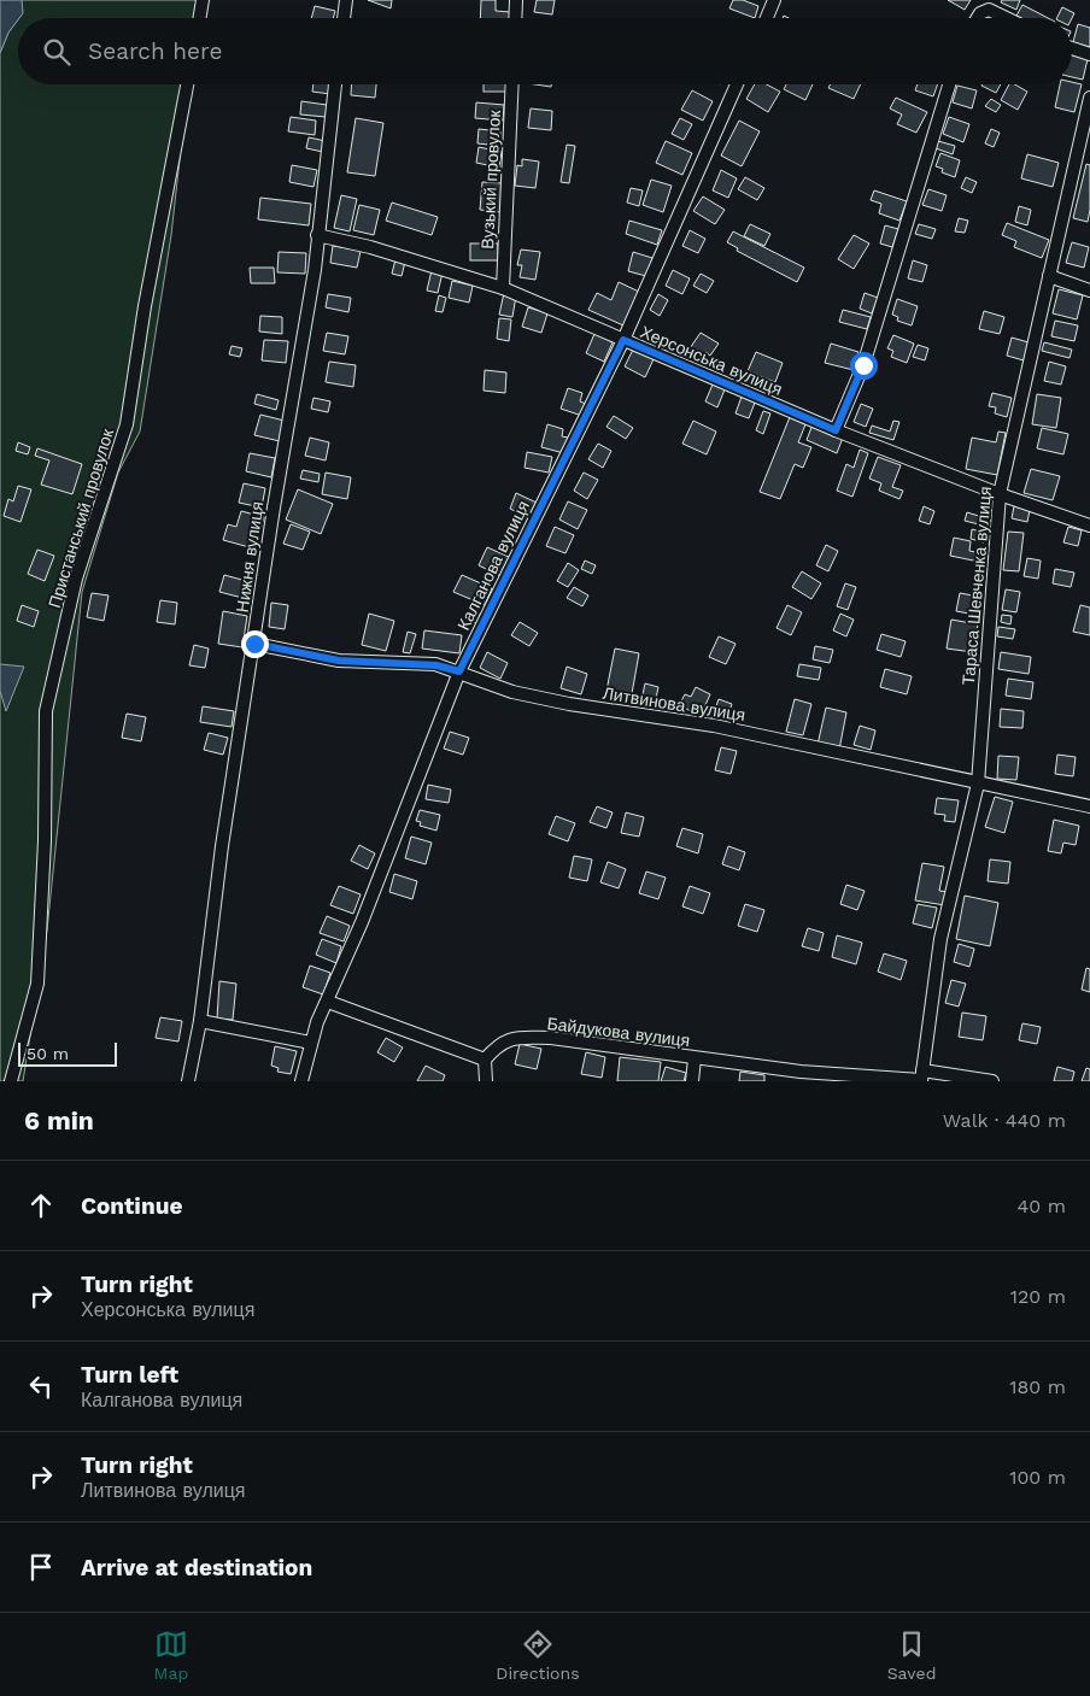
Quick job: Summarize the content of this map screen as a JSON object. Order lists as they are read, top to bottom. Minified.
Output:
{"streets":{"street":["Вузький провулок","Херсонська вулиця","Пристанський провулок","Нижня вулиця","Калганова вулиця","Тараса Шевченка вулиця","Литвинова вулиця","Байдукова вулиця"]},"crossings":[["Вузький провулок","Херсонська вулиця"],["Херсонська вулиця","Нижня вулиця"],["Херсонська вулиця","Калганова вулиця"],["Херсонська вулиця","Тараса Шевченка вулиця"],["Нижня вулиця","Литвинова вулиця"],["Калганова вулиця","Литвинова вулиця"],["Тараса Шевченка вулиця","Литвинова вулиця"],["Тараса Шевченка вулиця","Байдукова вулиця"]],"scale_bar":"50 m","page":{"search":"Search here","scale":"50 m","heading":["6 min","Walk · 440 m"],"list":[["Continue","40 m"],["Turn right","Херсонська вулиця","120 m"],["Turn left","Калганова вулиця","180 m"],["Turn right","Литвинова вулиця","100 m"],"Arrive at destination"],"nav":["Map","Directions","Saved"]}}
